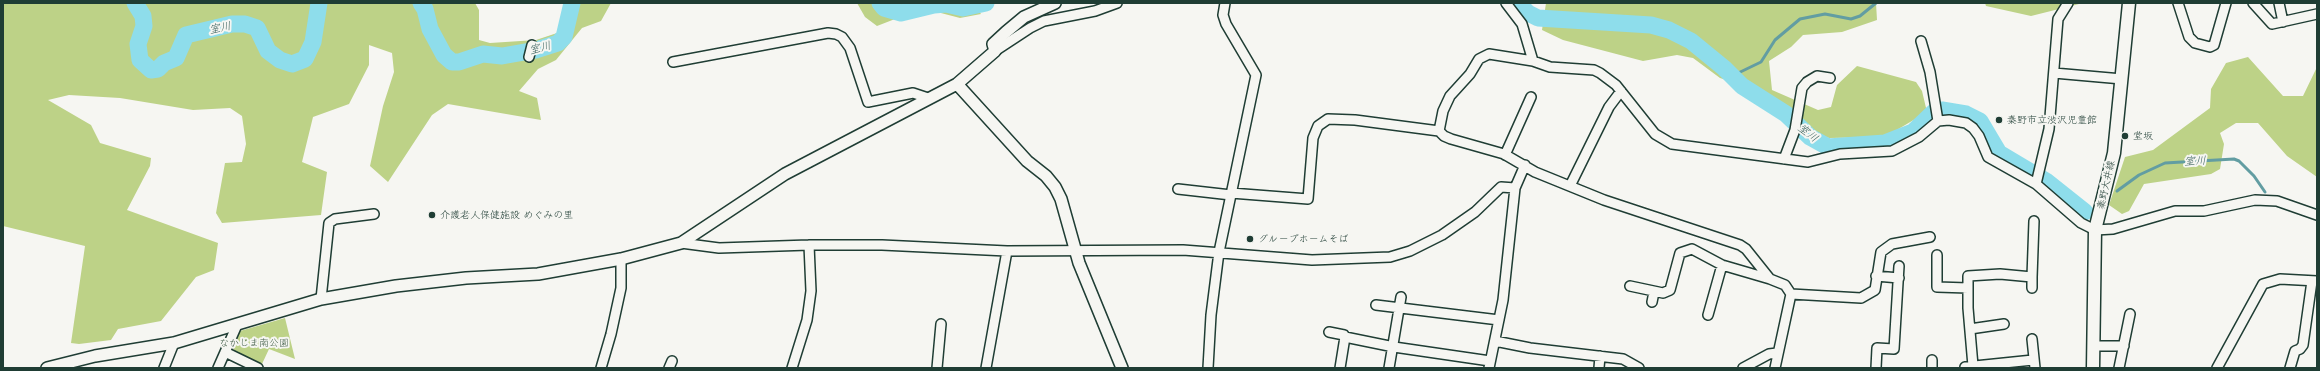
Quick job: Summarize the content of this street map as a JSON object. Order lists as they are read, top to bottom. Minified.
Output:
{"streets":{"main road":["秦野大井線"]},"water":["室川"],"parks":["なかじま南公園"],"places":["秦野市立渋沢児童館","堂坂","介護老人保健施設 めぐみの里","グループホームそば"]}
